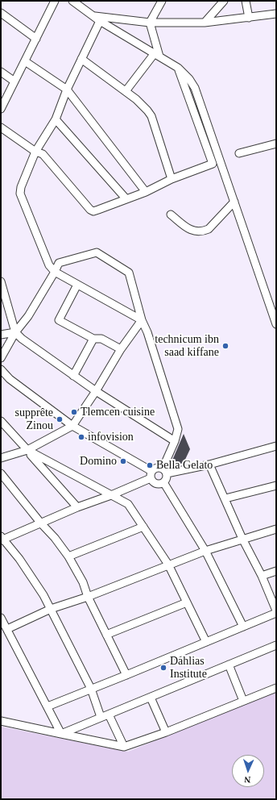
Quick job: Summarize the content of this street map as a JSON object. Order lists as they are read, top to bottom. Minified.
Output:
{"places":["technicum ibn saad kiffane","Tlemcen cuisine","supprête Zinou","infovision","Domino","Bella Gelato","Dahlias Institute"],"north":"bottom"}
